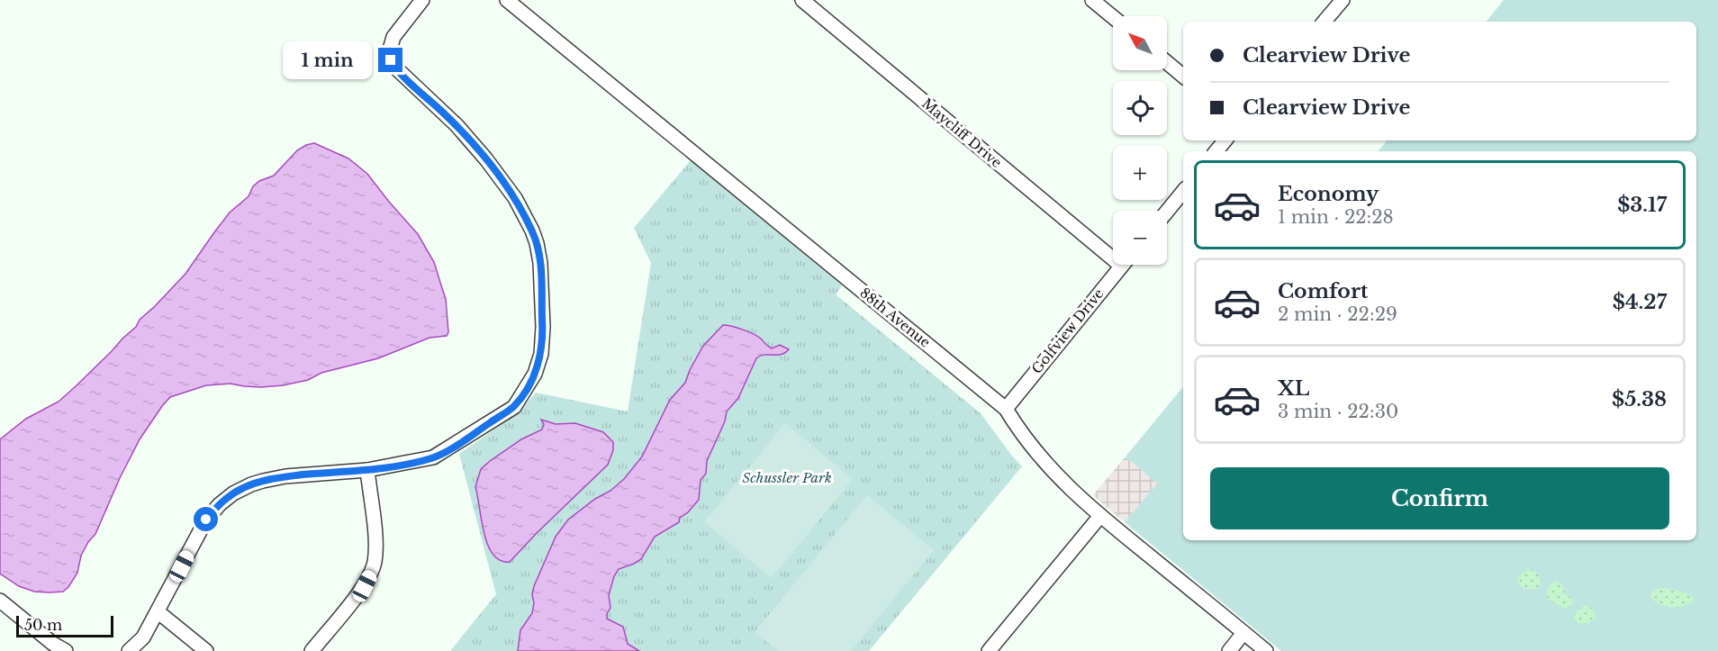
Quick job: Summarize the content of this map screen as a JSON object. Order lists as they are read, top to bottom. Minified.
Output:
{"streets":{"street":["Maycliff Drive","88th Avenue","Golfview Drive"]},"crossings":[["88th Avenue","Golfview Drive"]],"parks":["Schussler Park"],"scale_bar":"50 m","north":"top left","page":{"map_buttons":["+","−"],"banner":["Clearview Drive","Clearview Drive"],"bubble":"1 min","list":[{"name":"Economy","note":"1 min · 22:28","value":"$3.17"},{"name":"Comfort","note":"2 min · 22:29","value":"$4.27"},{"name":"XL","note":"3 min · 22:30","value":"$5.38"}],"buttons":"Confirm","scale":"50 m"}}
